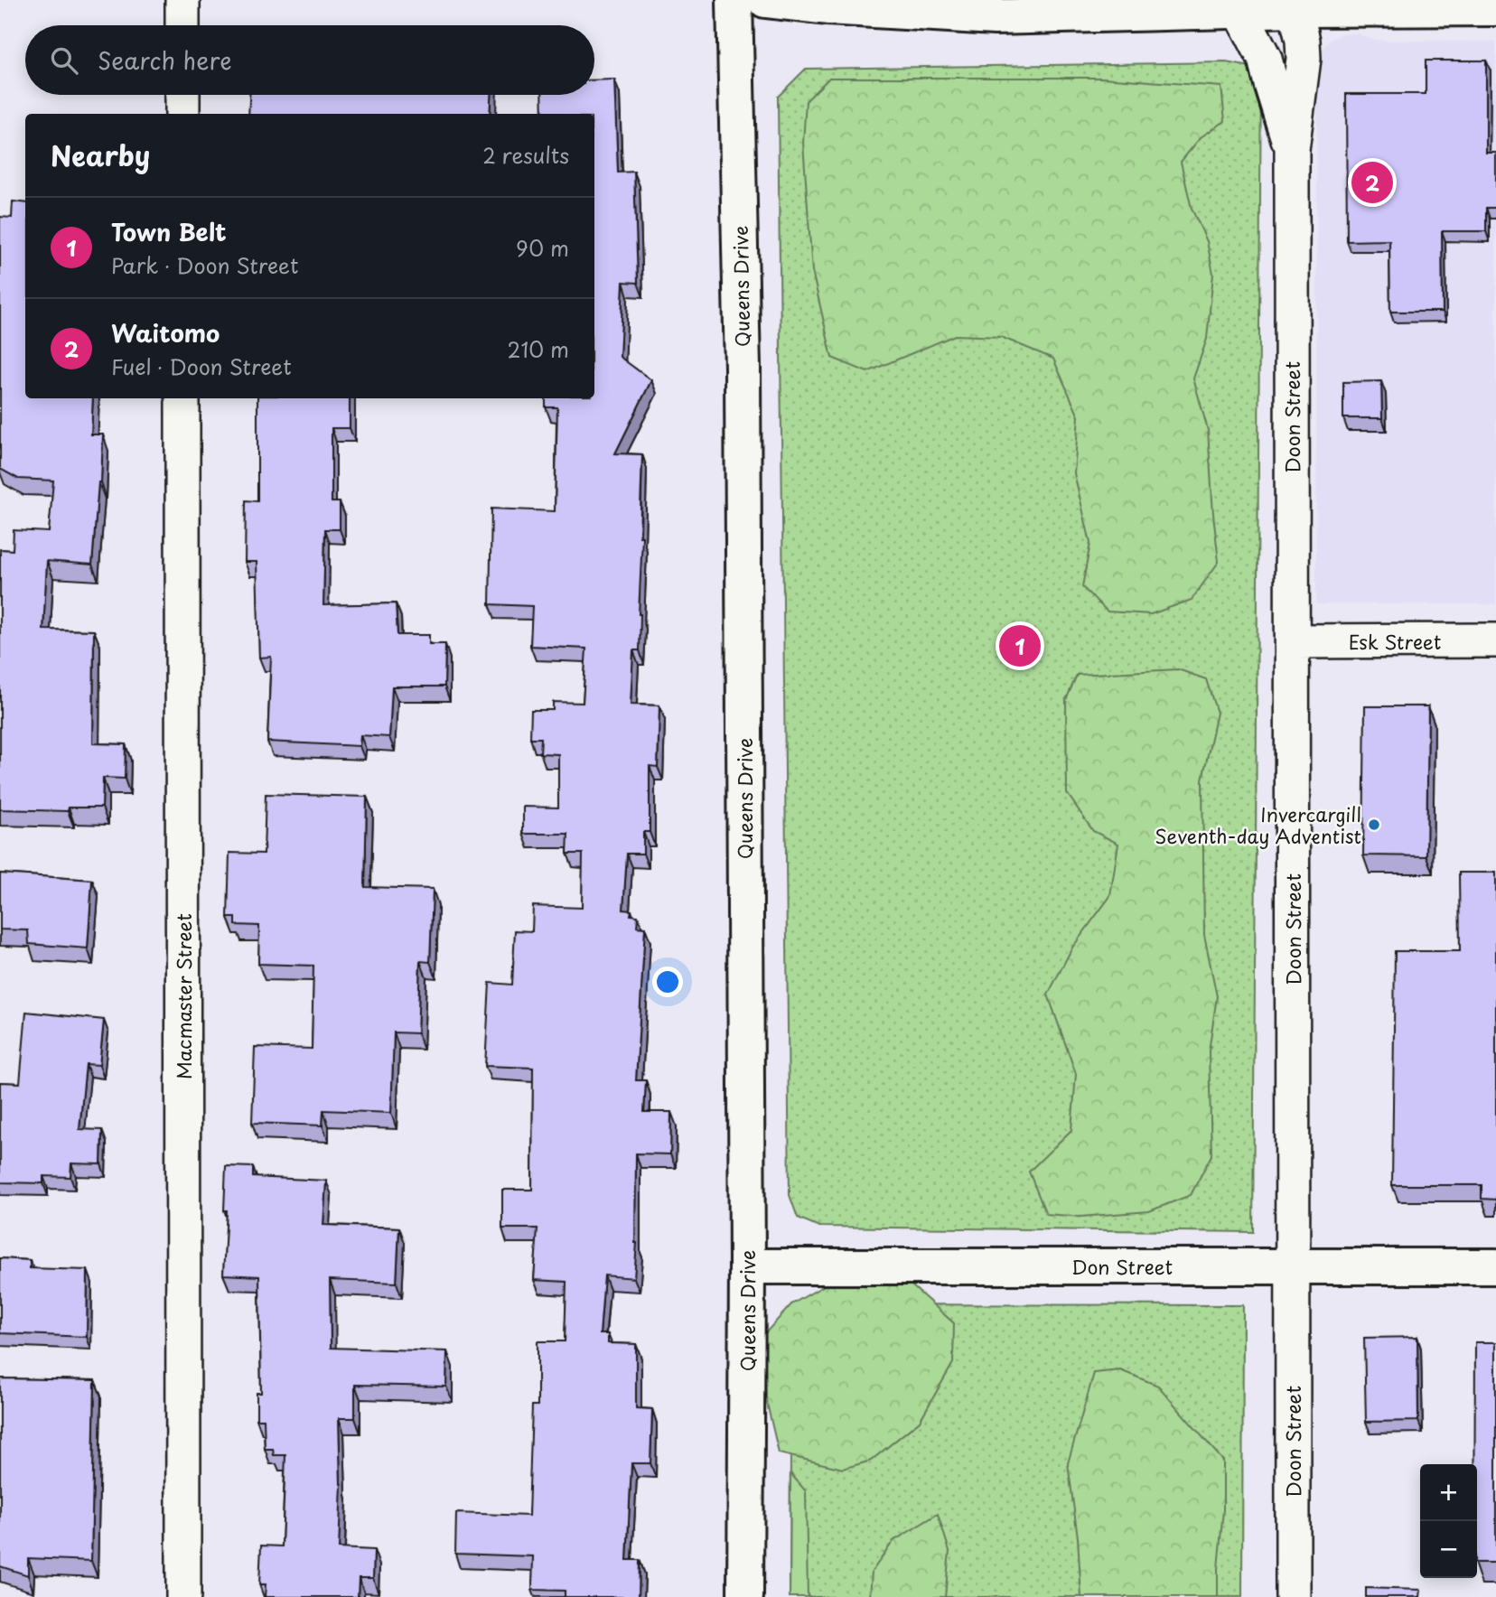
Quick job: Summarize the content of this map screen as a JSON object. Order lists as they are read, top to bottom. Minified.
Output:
{"streets":{"main road":["Queens Drive","Don Street"],"street":["Doon Street","Esk Street","Macmaster Street"]},"crossings":[["Queens Drive","Don Street"],["Doon Street","Esk Street"],["Doon Street","Don Street"]],"places":["Invercargill Seventh-day Adventist"],"page":{"search":"Search here","heading":["Nearby","2 results"],"pins":["2","1"],"list":[{"mark":"1","name":"Town Belt","note":"Park · Doon Street","value":"90 m"},{"mark":"2","name":"Waitomo","note":"Fuel · Doon Street","value":"210 m"}],"map_buttons":["+","−"]}}
